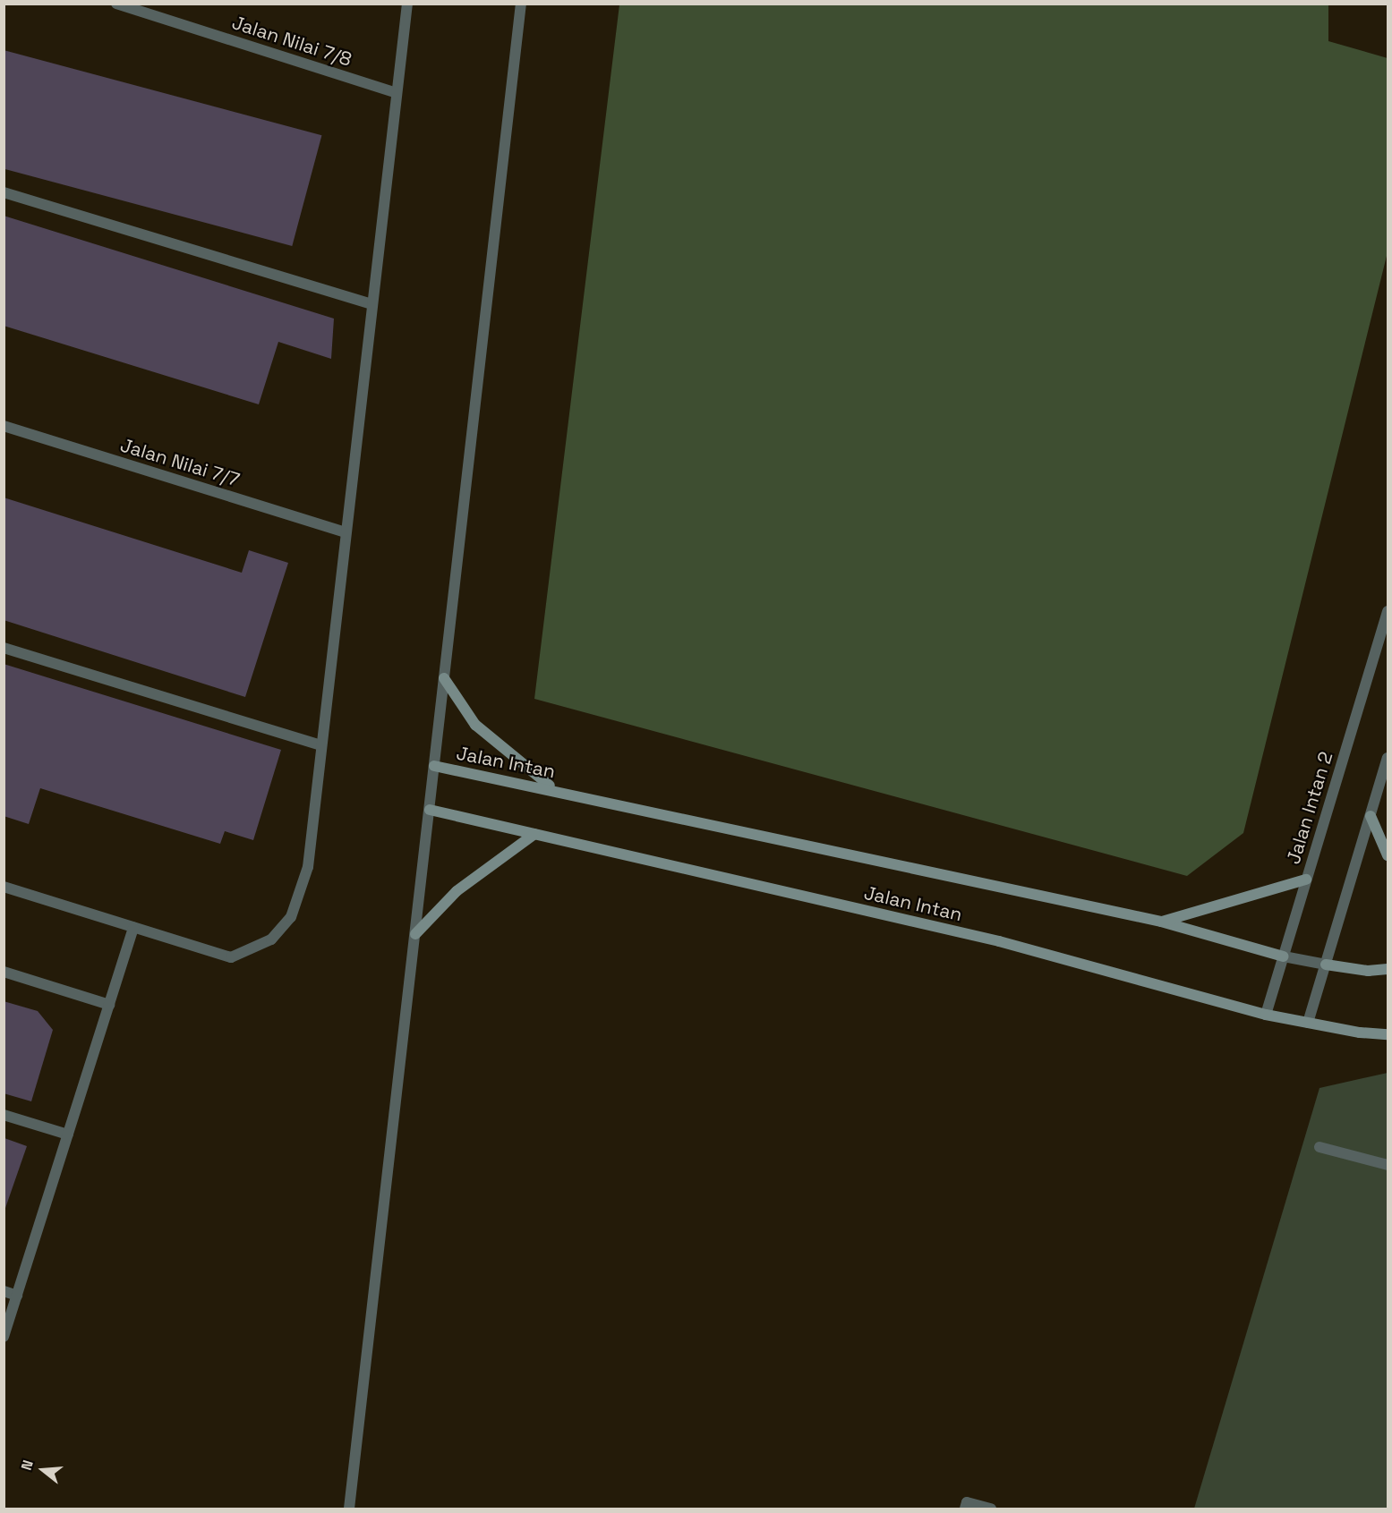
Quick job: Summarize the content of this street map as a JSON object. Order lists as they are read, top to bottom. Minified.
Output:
{"streets":{"street":["Jalan Nilai 7/8","Jalan Nilai 7/7","Jalan Intan","Jalan Intan 2"]},"crossings":[["Jalan Intan","Jalan Intan 2"]],"north":"left"}
